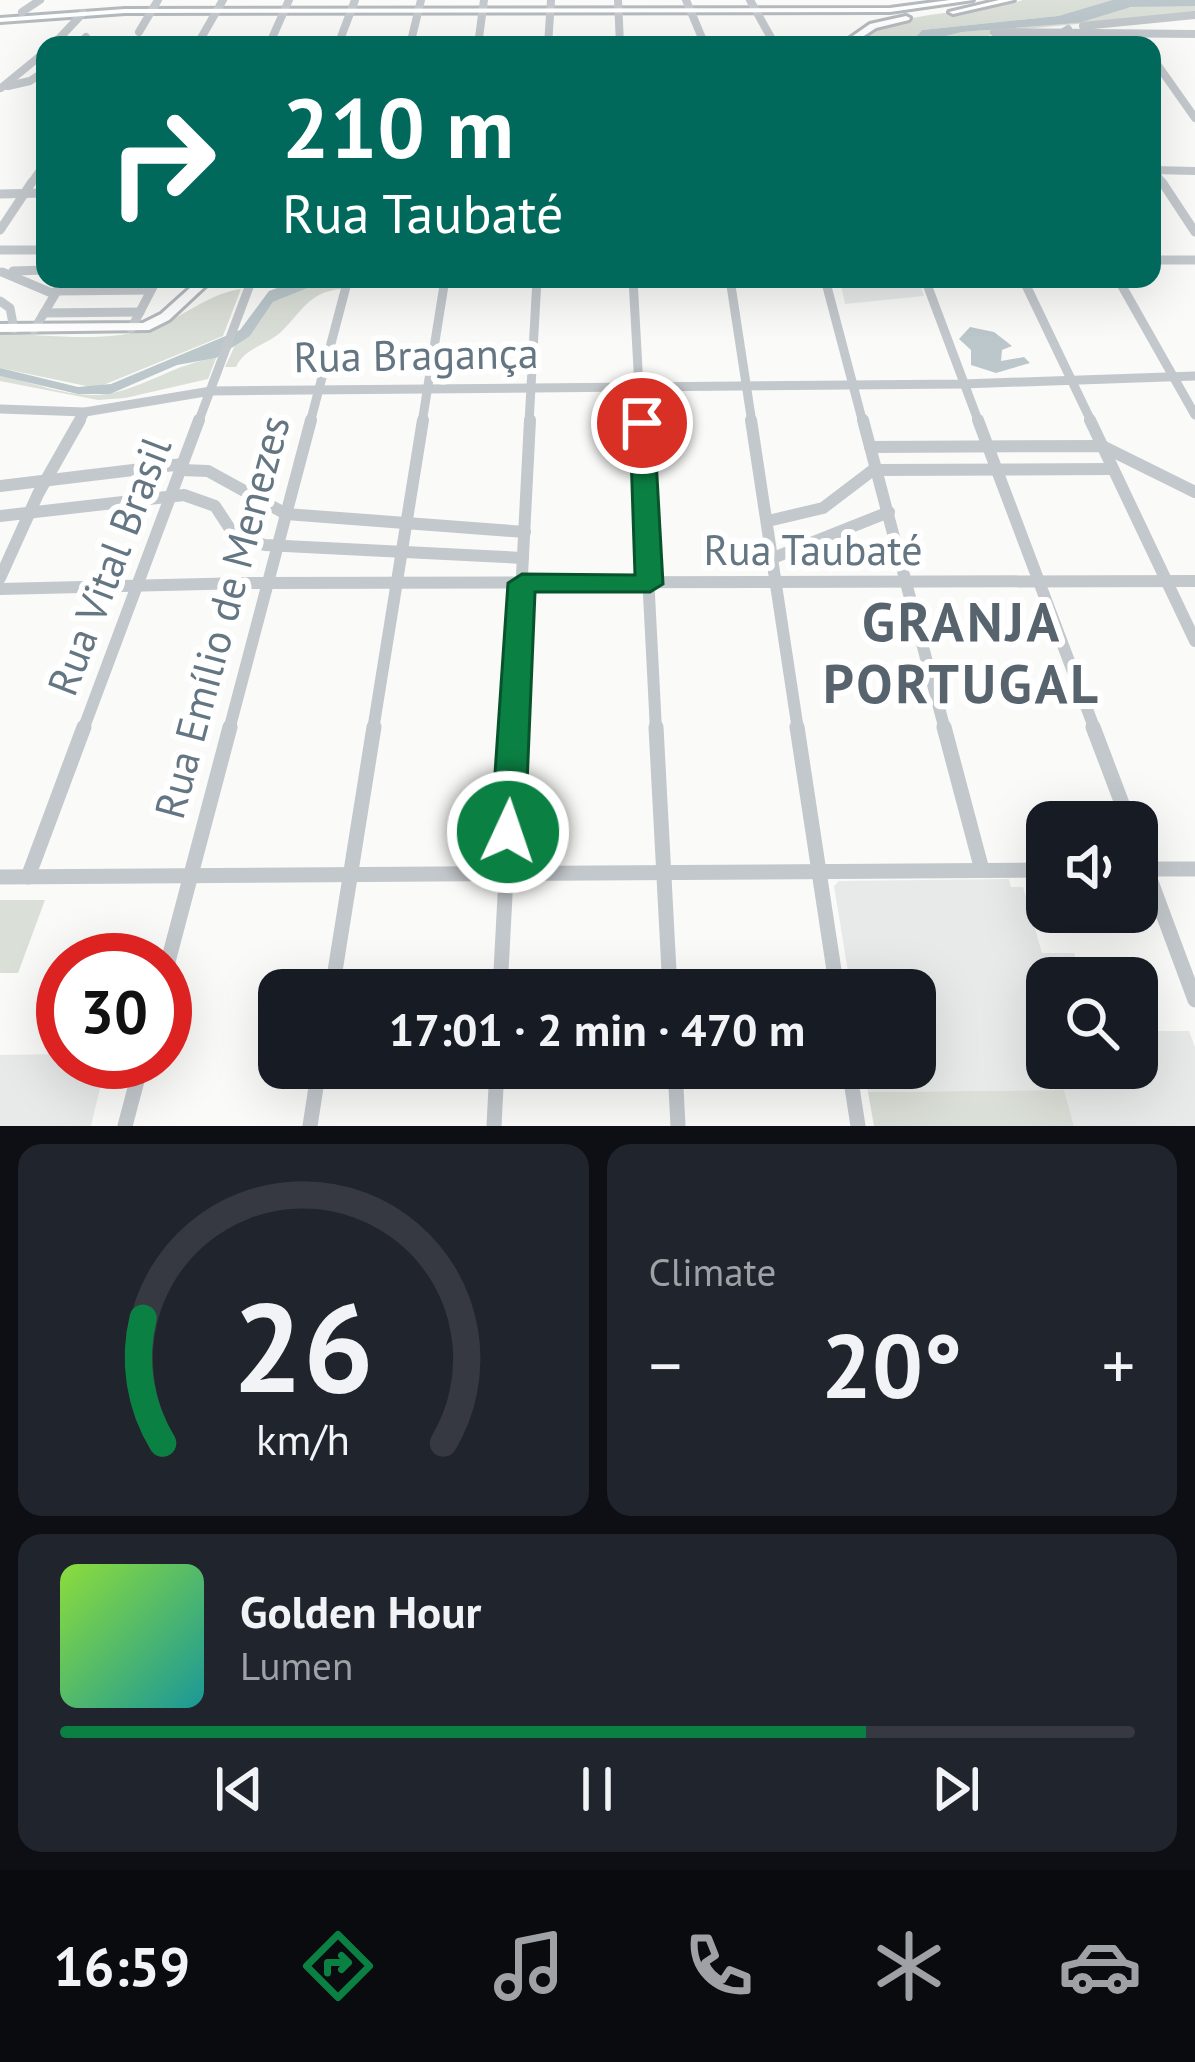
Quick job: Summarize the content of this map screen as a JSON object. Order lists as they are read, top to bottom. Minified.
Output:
{"streets":{"street":["Rua Bragança","Rua Taubaté","Rua Vital Brasil","Rua Emílio de Menezes"]},"crossings":[["Rua Bragança","Rua Vital Brasil"],["Rua Bragança","Rua Emílio de Menezes"],["Rua Taubaté","Rua Vital Brasil"],["Rua Taubaté","Rua Emílio de Menezes"]],"districts":["GRANJA PORTUGAL"],"page":{"turn":["210 m","Rua Taubaté"],"limit":"30","trip":"17:01 · 2 min · 470 m","tile":"Climate","heat":["−","20°","+"],"song":["Golden Hour","Lumen"],"tabs":"16:59","gauge":["26","km/h"]}}
